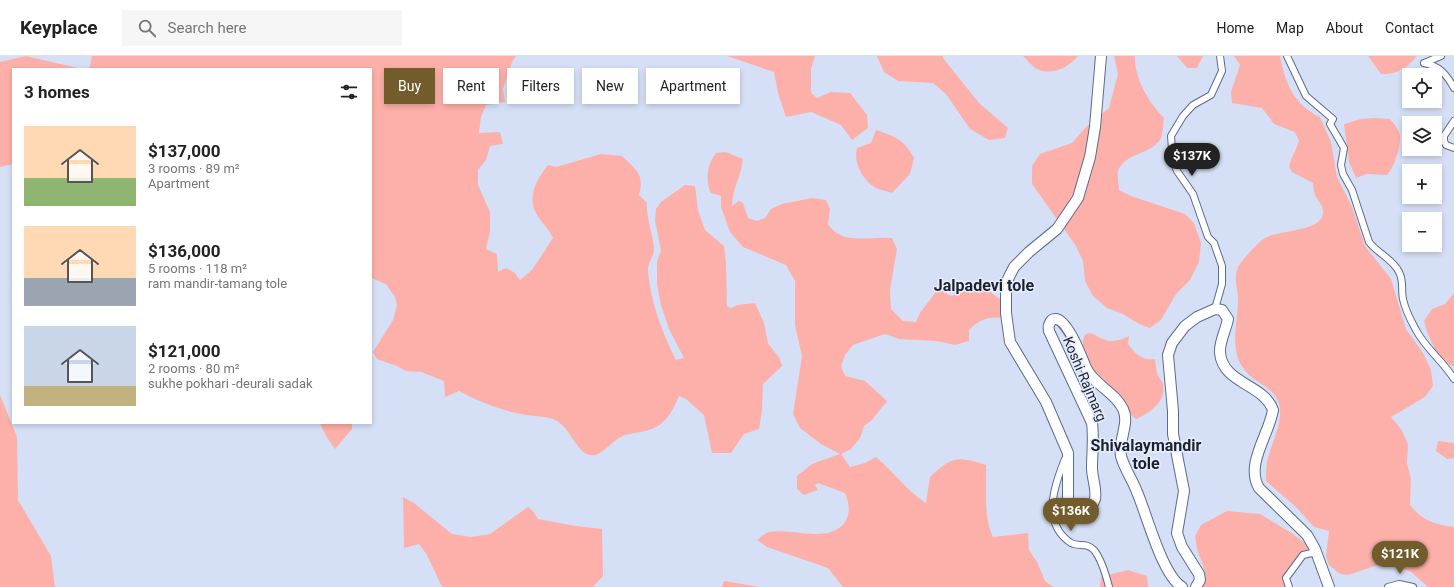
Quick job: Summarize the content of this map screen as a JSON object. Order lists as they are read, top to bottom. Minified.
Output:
{"streets":{"main road":["Koshi Rajmarg"]},"districts":["Jalpadevi tole","Shivalaymandir tole"],"page":{"header":"Keyplace","search":"Search here","nav":["Home","Map","About","Contact"],"map_buttons":["+","−"],"chip":["Buy","Rent","Filters","New","Apartment"],"heading":"3 homes","list":[{"name":"$137,000","note":"3 rooms · 89 m² · Apartment"},{"name":"$136,000","note":"5 rooms · 118 m² · ram mandir-tamang tole"},{"name":"$121,000","note":"2 rooms · 80 m² · sukhe pokhari -deurali sadak"}],"price":["$137K","$136K","$121K"]}}
